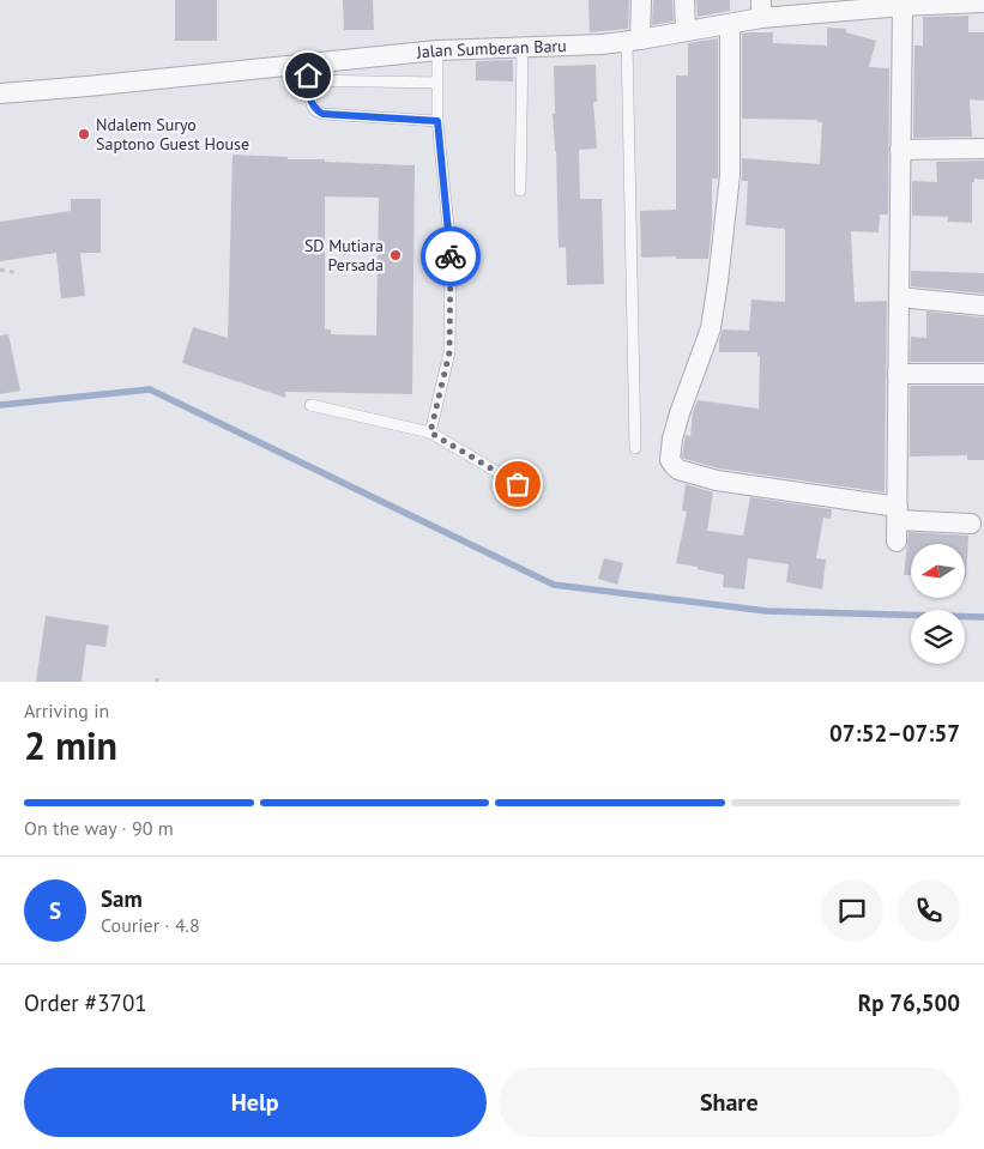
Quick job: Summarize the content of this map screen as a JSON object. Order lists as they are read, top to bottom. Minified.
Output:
{"streets":{"street":["Jalan Sumberan Baru"]},"places":["Ndalem Suryo Saptono Guest House","SD Mutiara Persada"],"north":"left","page":{"heading":["2 min","Arriving in","07:52–07:57"],"panel":["Sam","Courier · 4.8","Order #3701","Rp 76,500"],"bar":"On the way · 90 m","round":"S","buttons":["Help","Share"]}}
